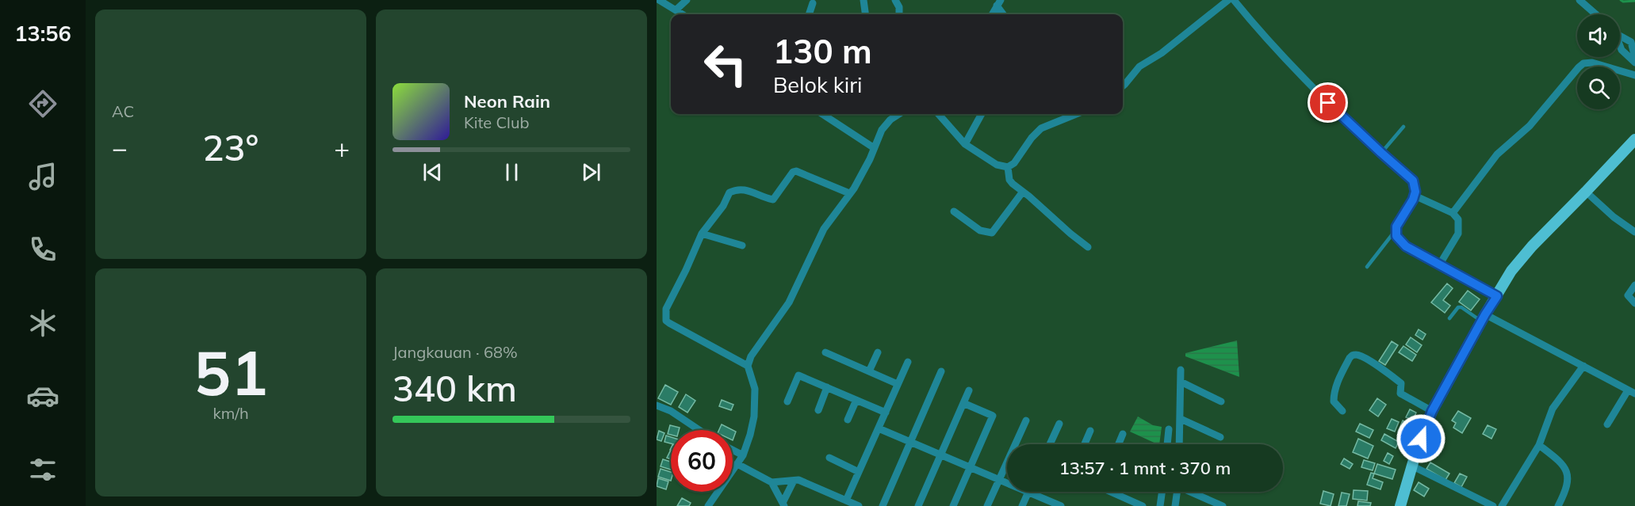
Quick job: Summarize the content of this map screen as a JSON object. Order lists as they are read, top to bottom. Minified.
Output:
{"page":{"tabs":"13:56","tile":["AC",["51","km/h"],["Jangkauan · 68%","340 km"]],"turn":["130 m","Belok kiri"],"song":["Neon Rain","Kite Club"],"heat":["−","23°","+"],"limit":"60","trip":"13:57 · 1 mnt · 370 m"}}
